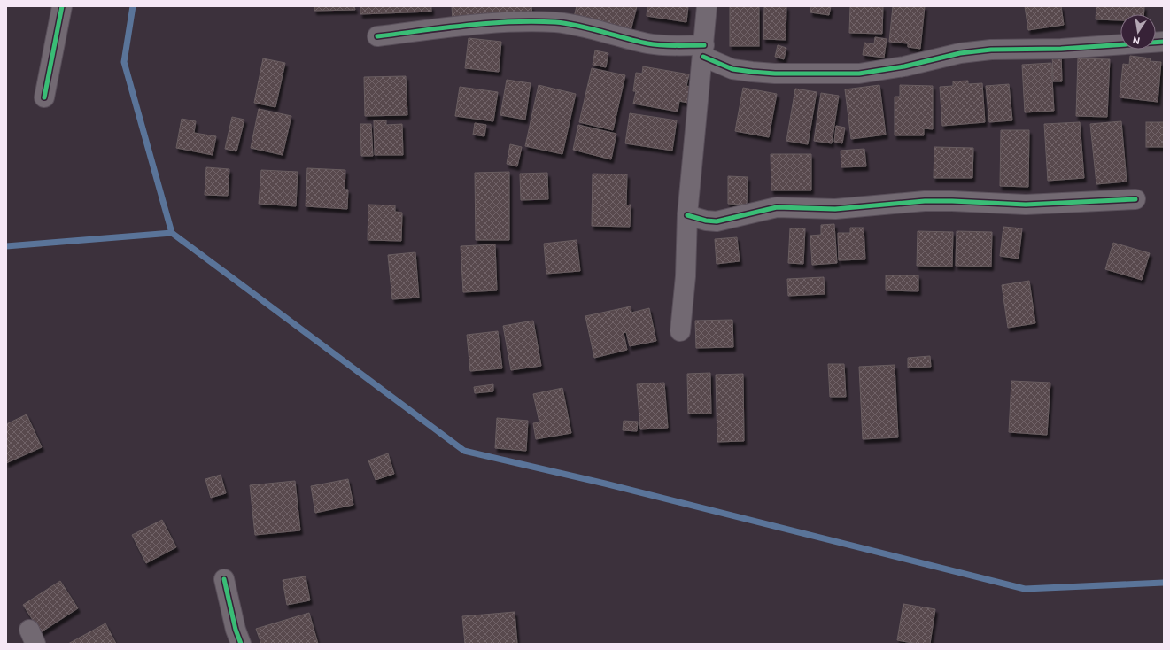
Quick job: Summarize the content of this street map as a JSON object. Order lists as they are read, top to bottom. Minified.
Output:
{"north":"bottom"}
